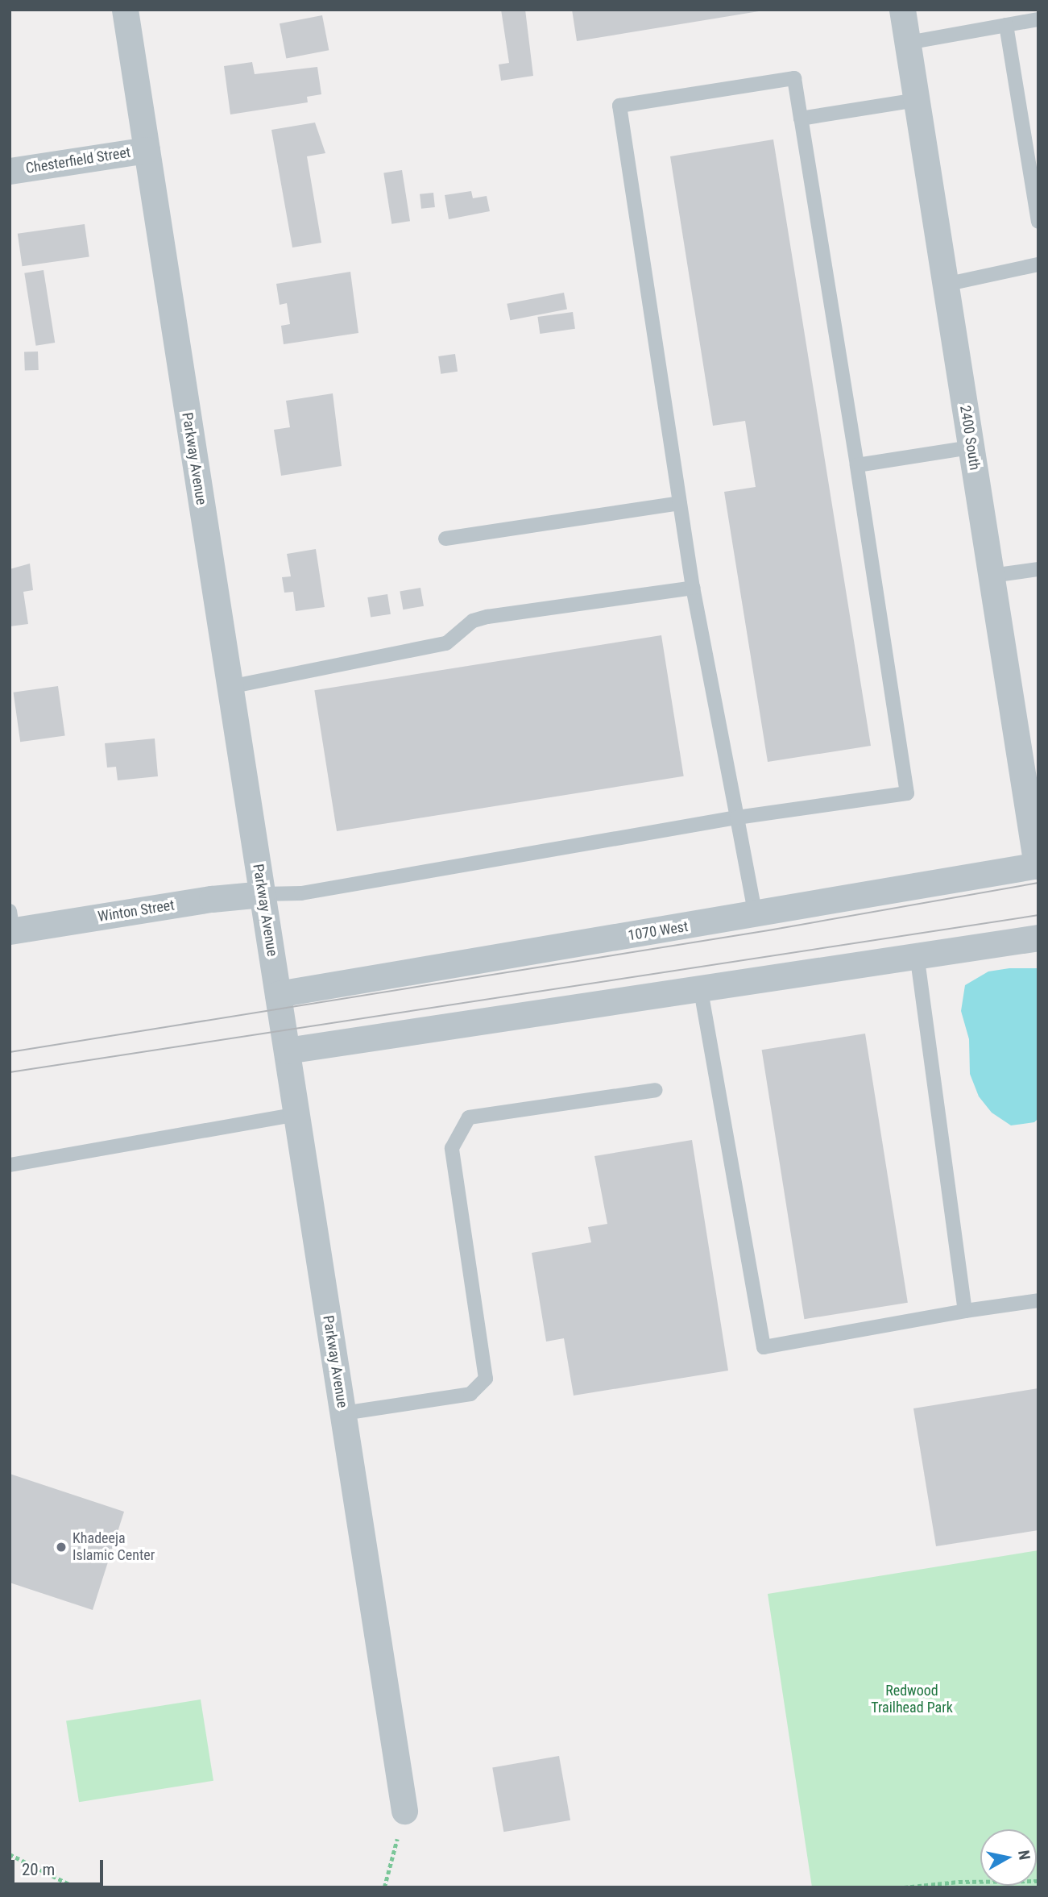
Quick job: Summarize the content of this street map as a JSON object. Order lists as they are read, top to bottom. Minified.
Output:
{"streets":{"street":["Chesterfield Street","2400 South","Parkway Avenue","Winton Street","1070 West"]},"crossings":[["Chesterfield Street","Parkway Avenue"],["2400 South","1070 West"],["Parkway Avenue","Winton Street"],["Parkway Avenue","1070 West"]],"parks":["Redwood Trailhead Park"],"places":["Khadeeja Islamic Center"],"scale_bar":"20 m","north":"right"}
